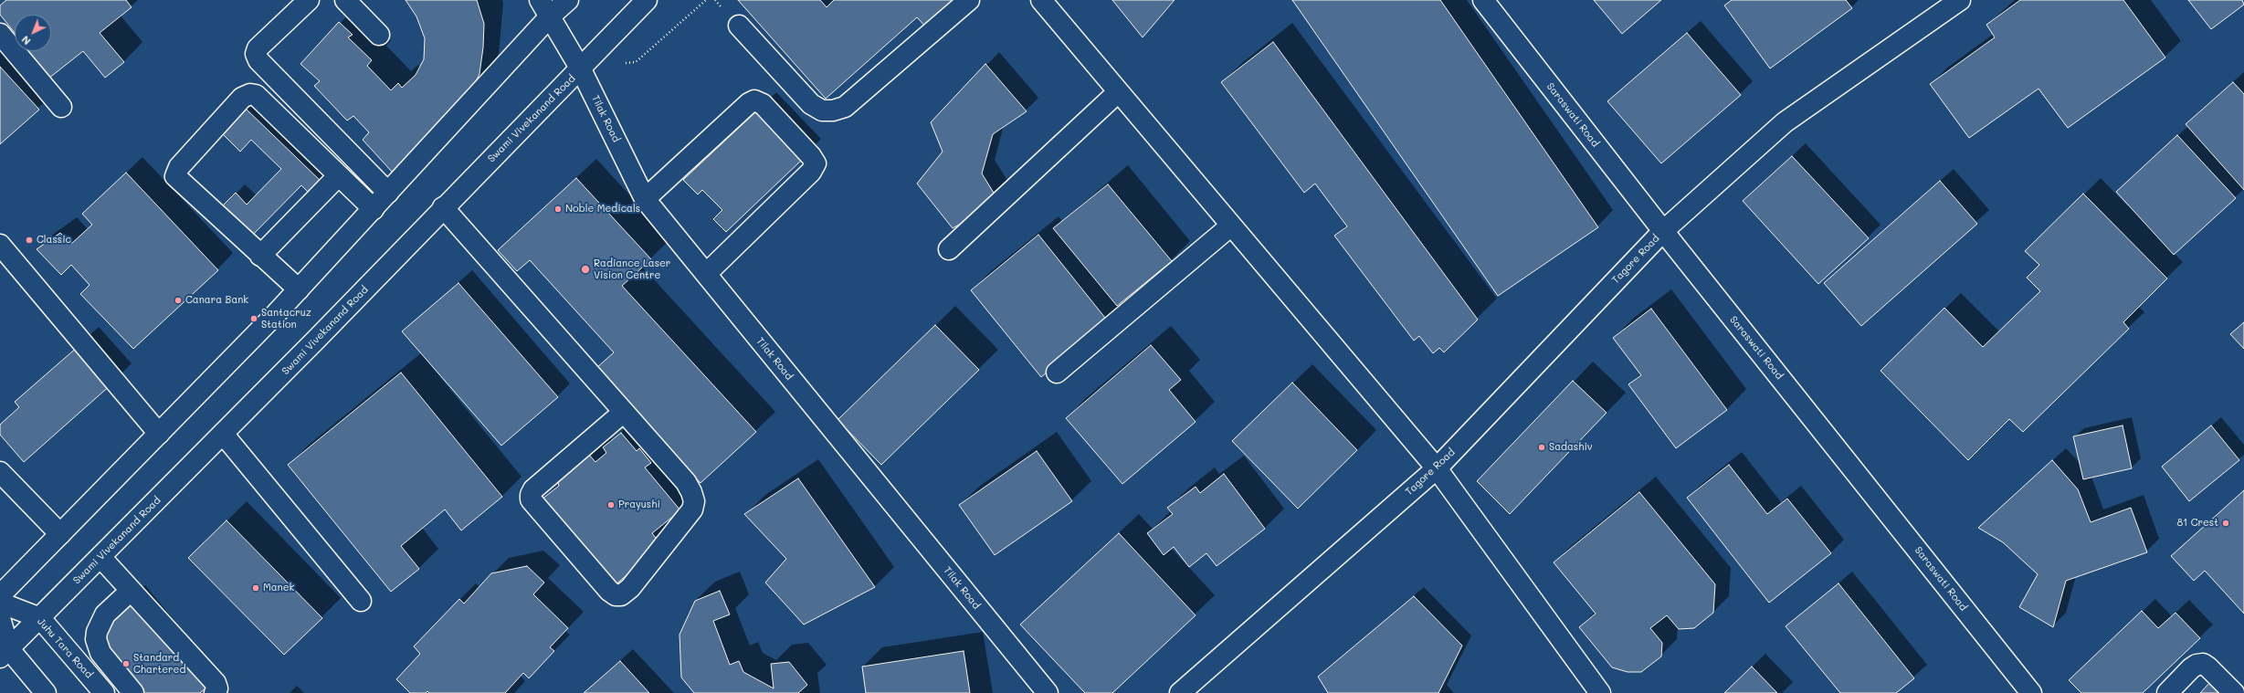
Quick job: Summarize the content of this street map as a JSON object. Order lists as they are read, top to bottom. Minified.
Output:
{"streets":{"street":["Saraswati Road","Swami Vivekanand Road","Tilak Road","Tagore Road","Juhu Tara Road"]},"crossings":[["Saraswati Road","Tagore Road"],["Swami Vivekanand Road","Tilak Road"],["Swami Vivekanand Road","Juhu Tara Road"]],"places":["Noble Medicals","Classic","Radiance Laser Vision Centre","Canara Bank","Santacruz Station","Sadashiv","Prayushi","81 Crest","Manek","Standard Chartered"],"north":"bottom left"}
